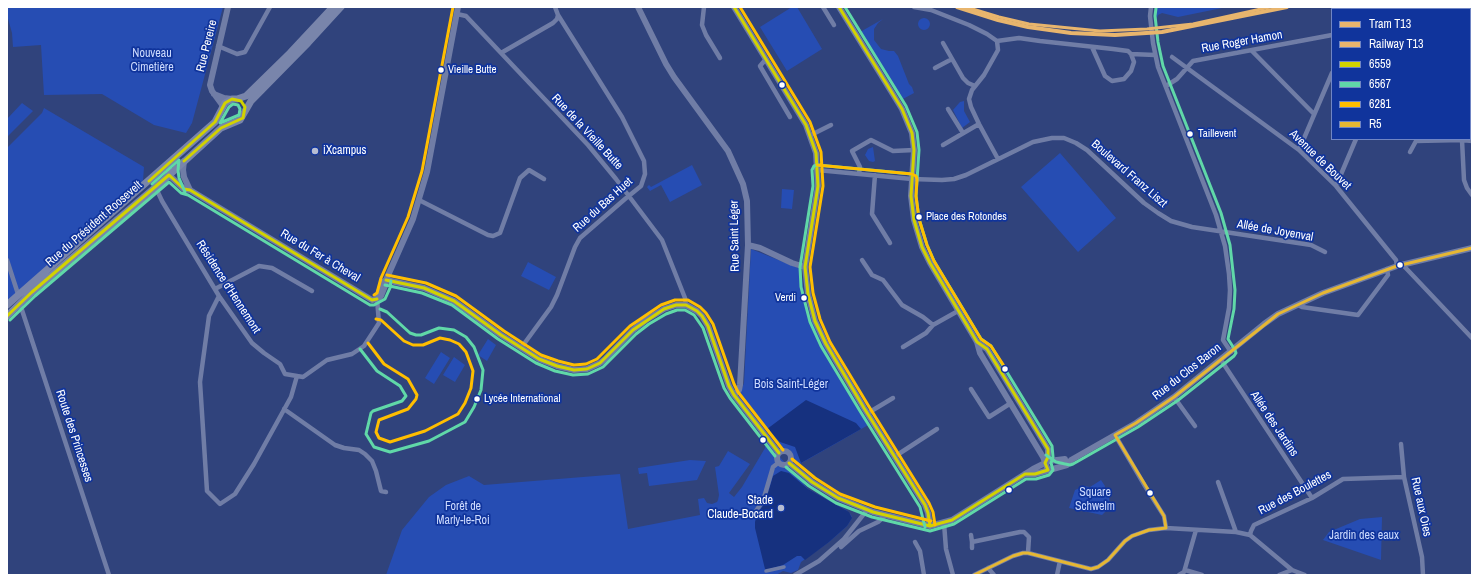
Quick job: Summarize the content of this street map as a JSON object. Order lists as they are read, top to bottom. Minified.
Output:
{"streets":{"main road":["Rue du Président Roosevelt"],"street":["Rue Roger Hamon","Rue Pereire","Rue de la Vieille Butte","Avenue de Bouvet","Boulevard Franz Liszt","Rue du Bas Huet","Allée de Joyenval","Rue Saint Léger","Rue du Fer à Cheval","Résidence d'Hennemont","Rue du Clos Baron","Allée des Jardins","Route des Princesses","Rue des Boulettes","Rue aux Oies"]},"crossings":[["Rue Roger Hamon","Avenue de Bouvet"],["Rue de la Vieille Butte","Rue du Bas Huet"],["Avenue de Bouvet","Rue du Clos Baron"],["Boulevard Franz Liszt","Allée de Joyenval"],["Rue du Président Roosevelt","Résidence d'Hennemont"],["Rue du Président Roosevelt","Route des Princesses"],["Rue du Clos Baron","Allée des Jardins"],["Allée des Jardins","Rue des Boulettes"],["Rue des Boulettes","Rue aux Oies"]],"parks":["Nouveau Cimetière","Bois Saint-Léger","Square Schwelm","Forêt de Marly-le-Roi","Jardin des eaux"],"places":["Vieille Butte","Taillevent","iXcampus","Place des Rotondes","Verdi","Lycée International","Stade Claude-Bocard"],"lines":["tram line T13","rail line T13","transit line 6559","transit line 6567","transit line 6281","transit line R5"],"legend":["Tram T13","Railway T13","6559","6567","6281","R5"]}
